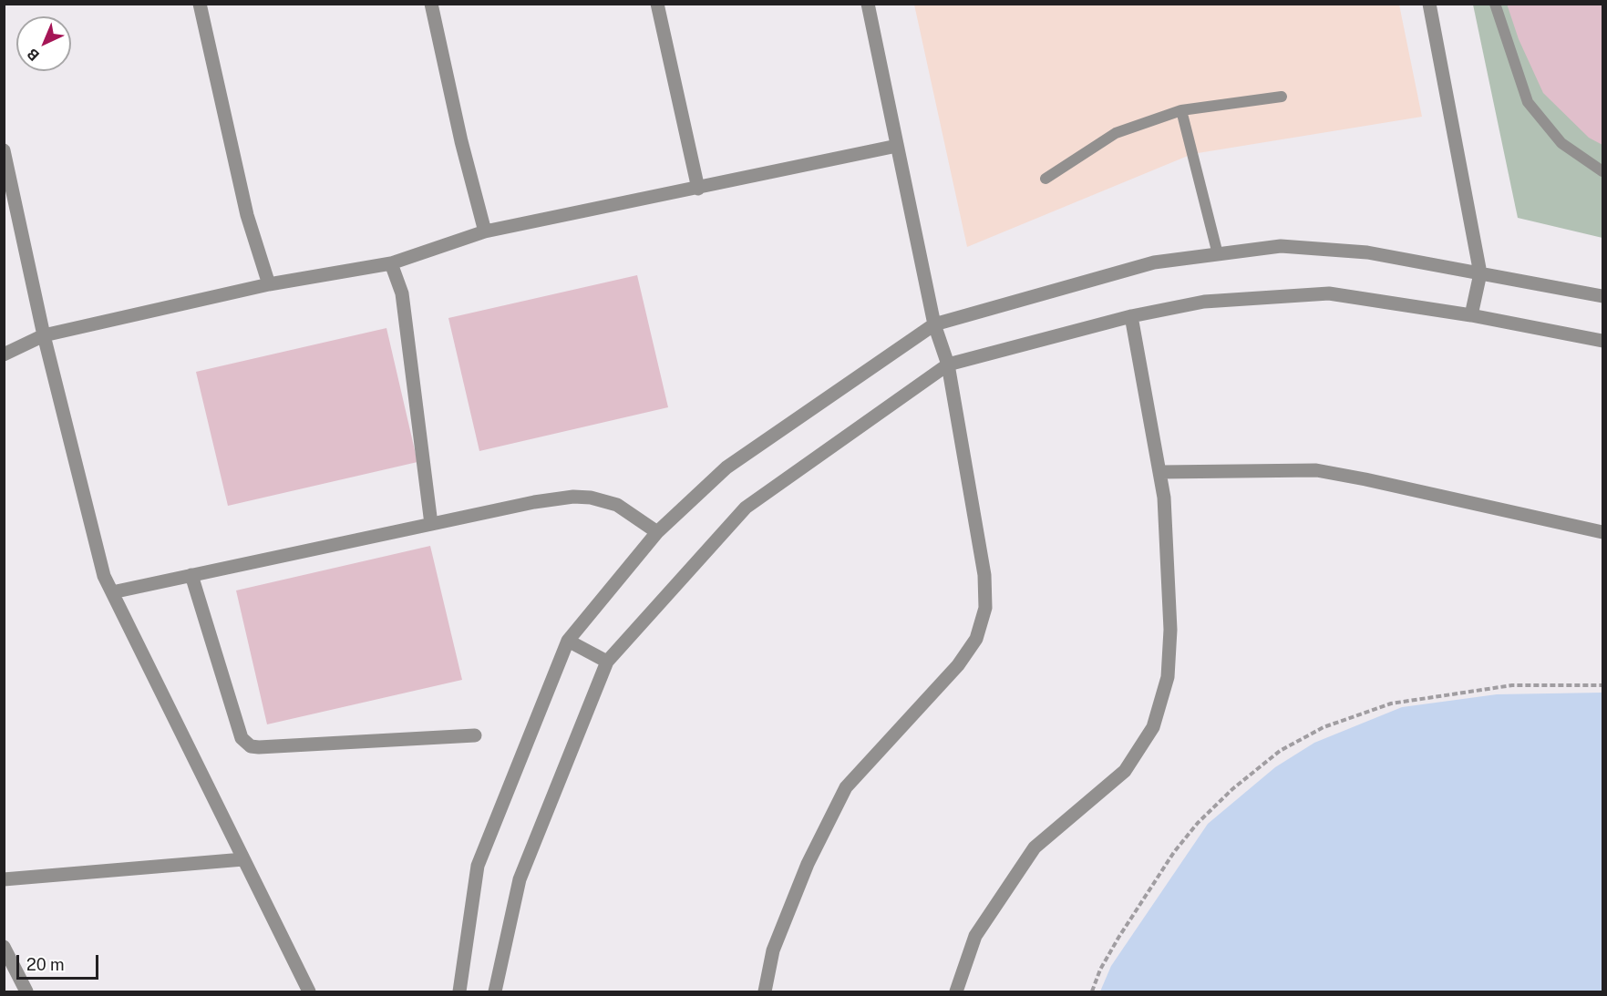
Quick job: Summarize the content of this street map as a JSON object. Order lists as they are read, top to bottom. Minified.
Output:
{"scale_bar":"20 m","north":"bottom left"}
